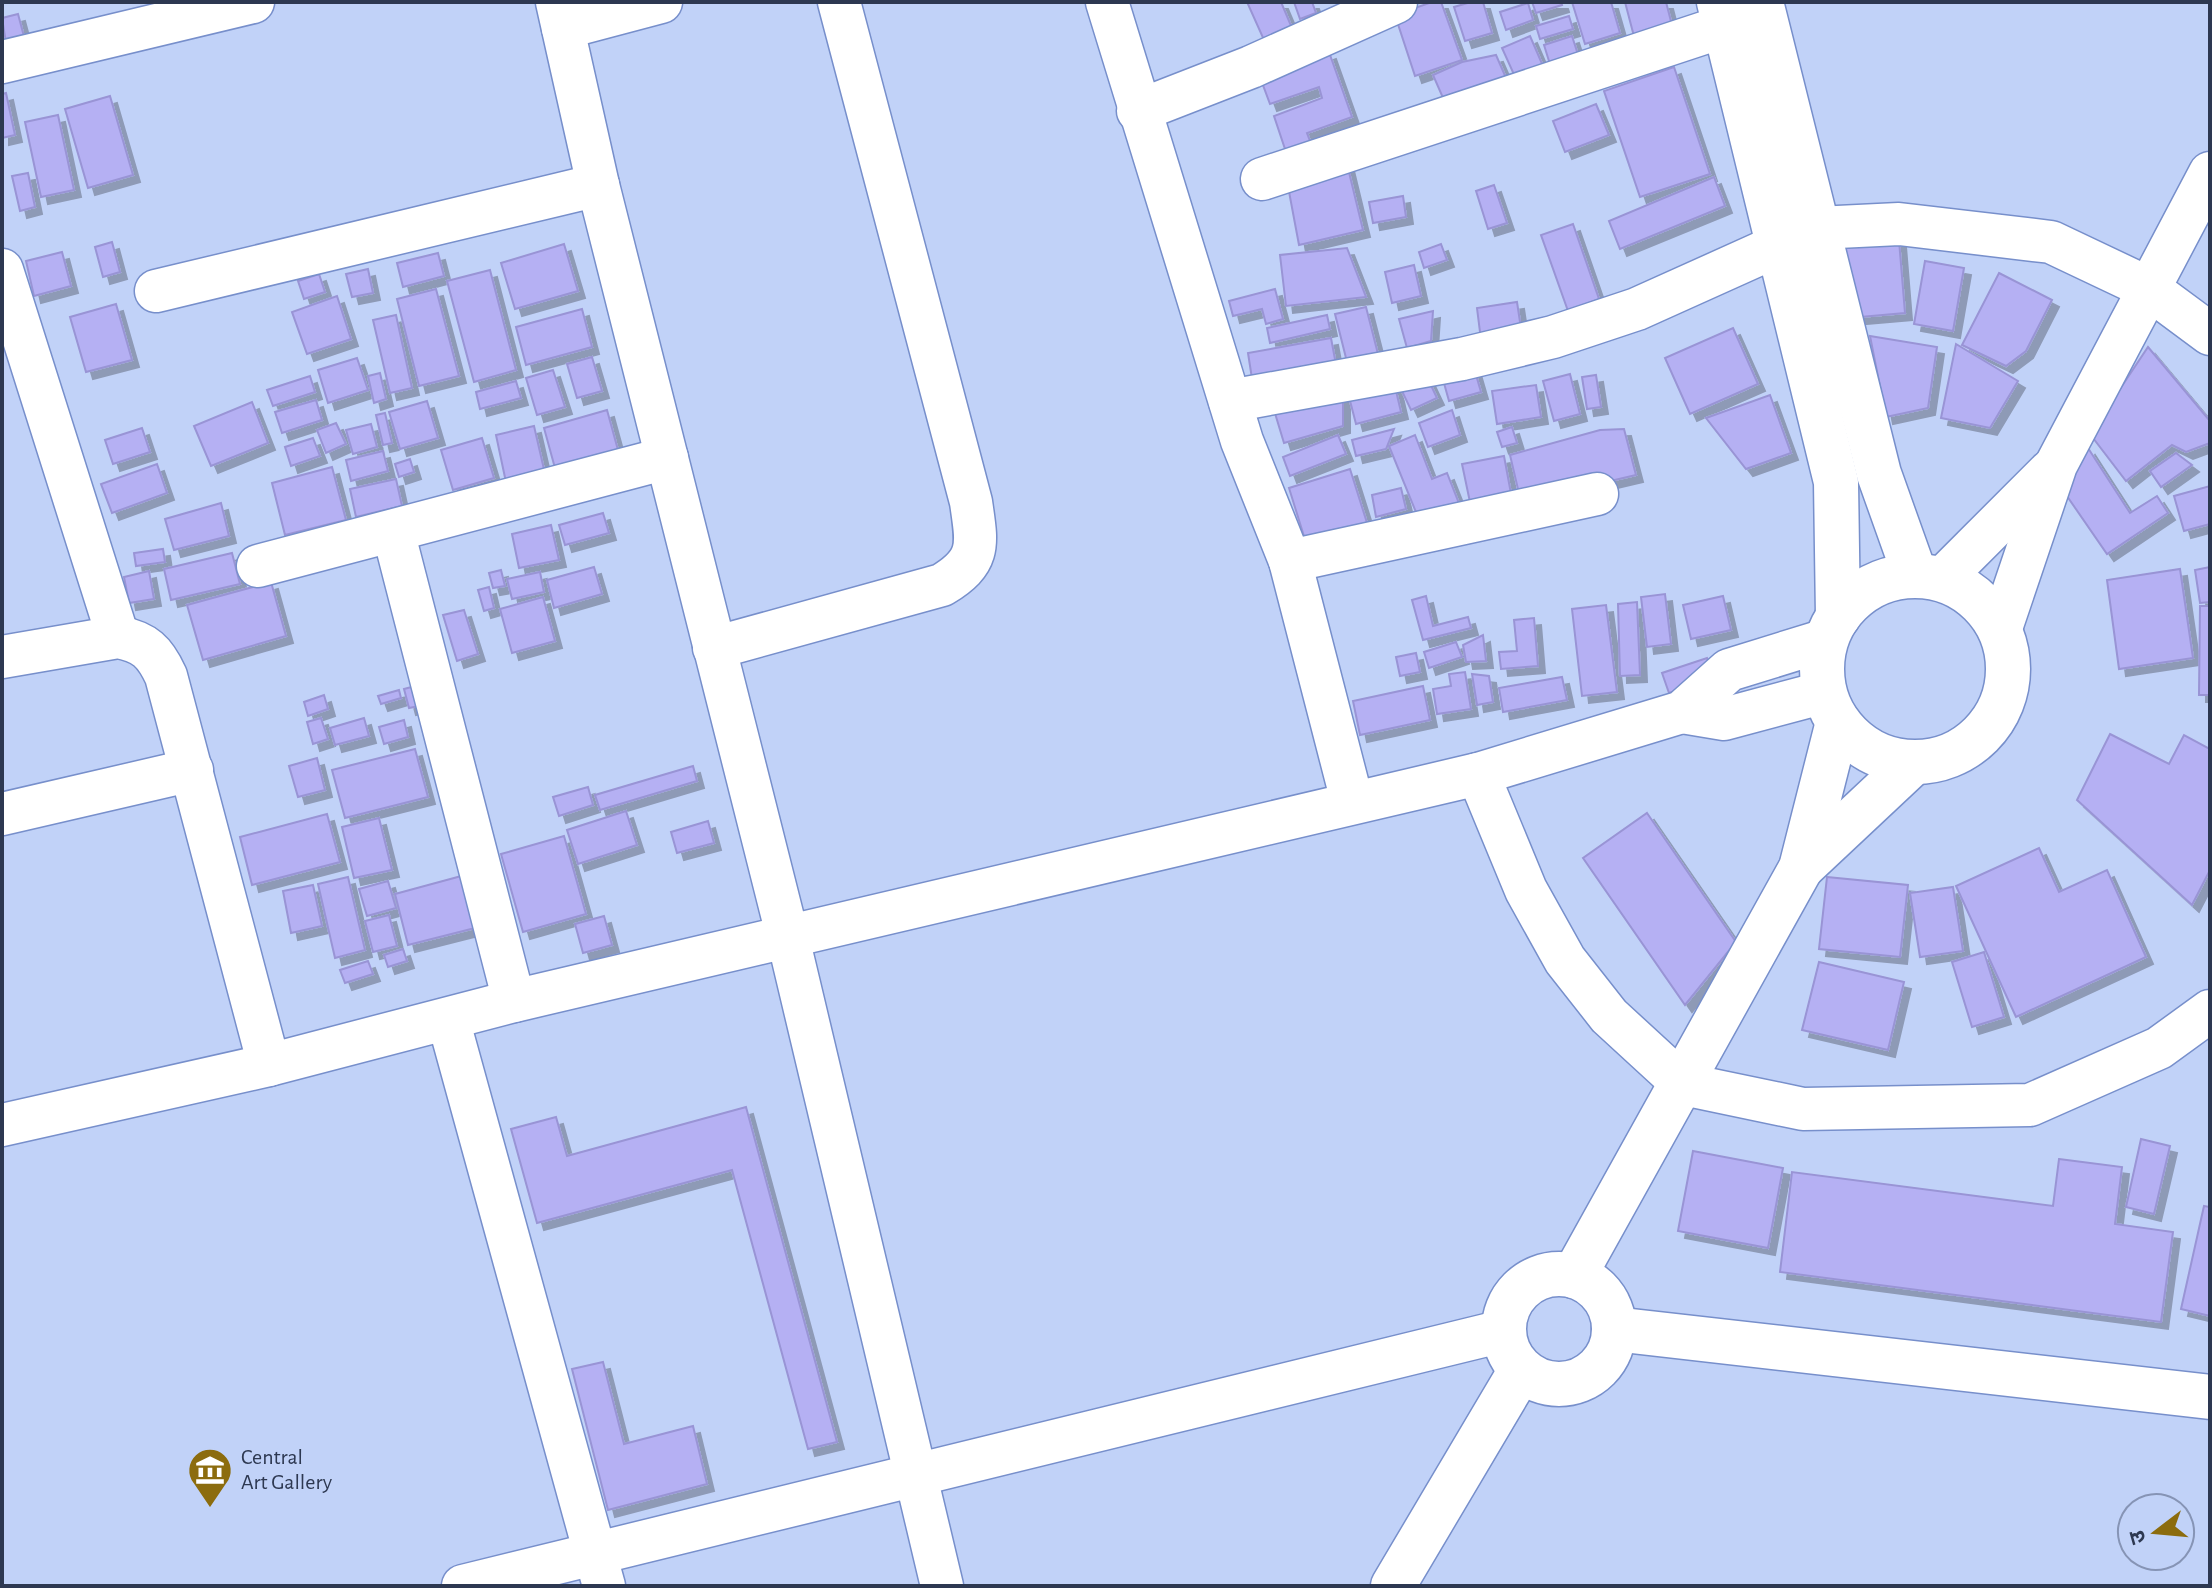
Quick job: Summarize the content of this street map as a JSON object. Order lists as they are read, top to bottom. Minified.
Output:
{"places":{"museum":["Central Art Gallery"]},"north":"left"}
